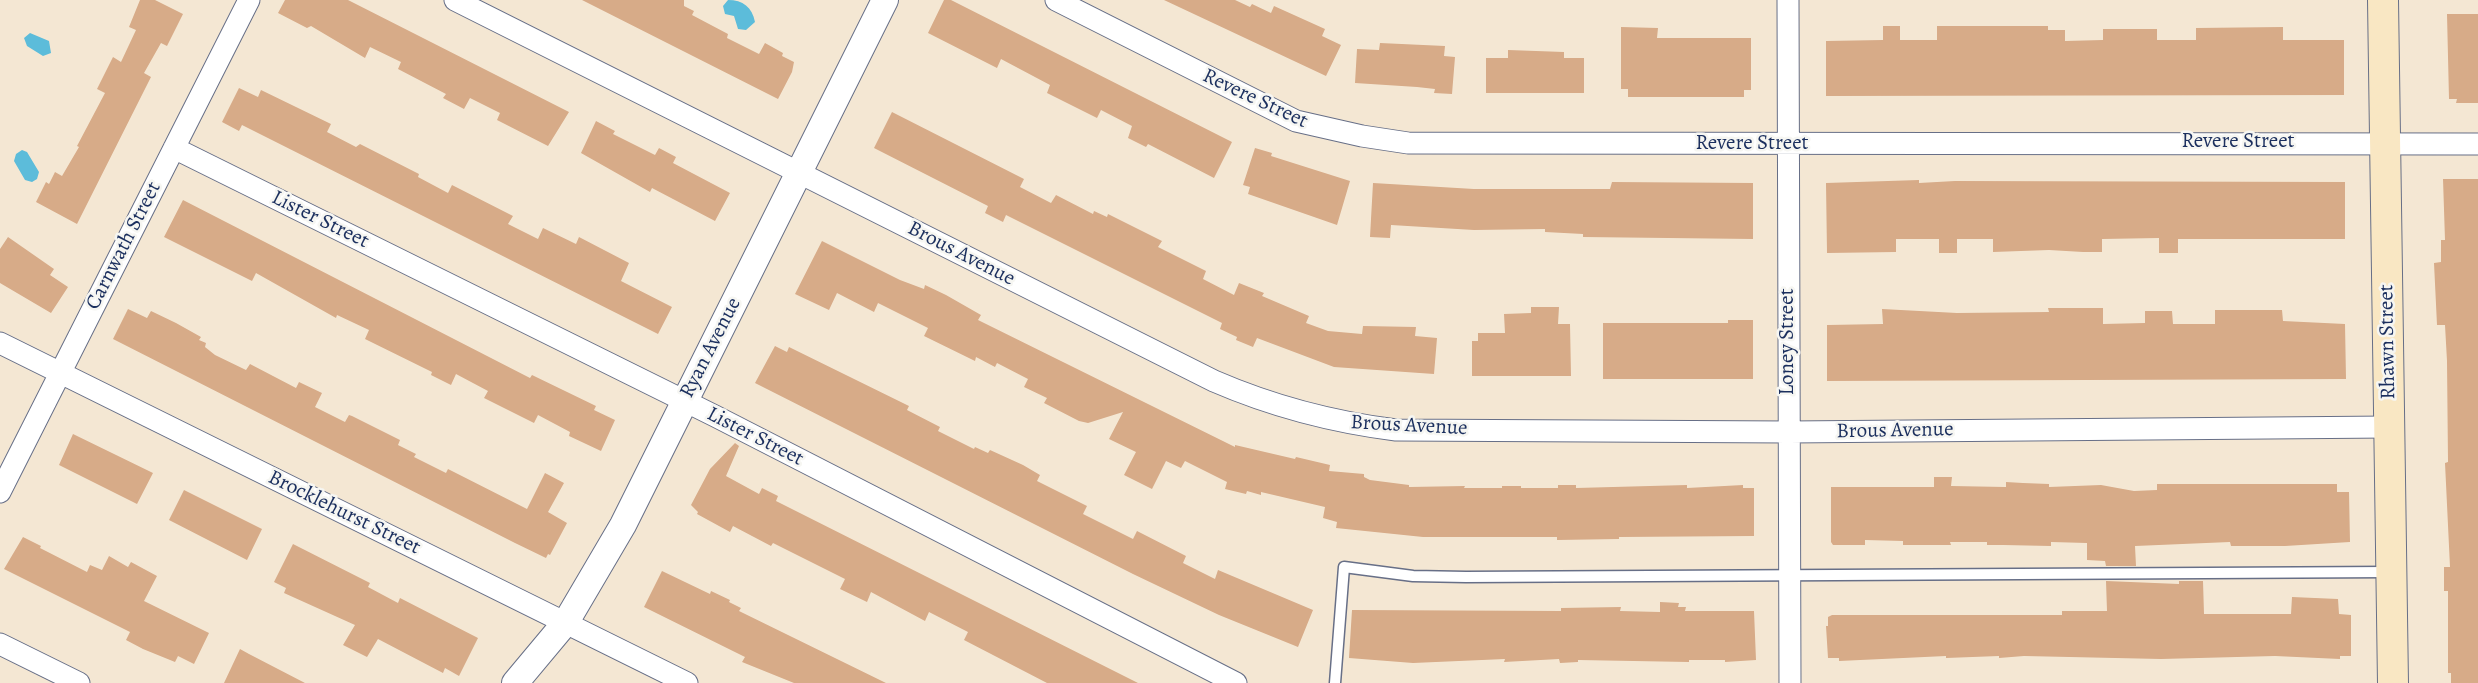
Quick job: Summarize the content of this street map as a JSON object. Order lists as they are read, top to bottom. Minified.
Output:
{"streets":{"main road":["Rhawn Street"],"street":["Revere Street","Lister Street","Carnwath Street","Brous Avenue","Loney Street","Ryan Avenue","Brocklehurst Street"]},"crossings":[["Revere Street","Loney Street"],["Revere Street","Rhawn Street"],["Lister Street","Carnwath Street"],["Lister Street","Ryan Avenue"],["Carnwath Street","Brocklehurst Street"],["Brous Avenue","Loney Street"],["Brous Avenue","Rhawn Street"],["Brous Avenue","Ryan Avenue"],["Ryan Avenue","Brocklehurst Street"]]}
